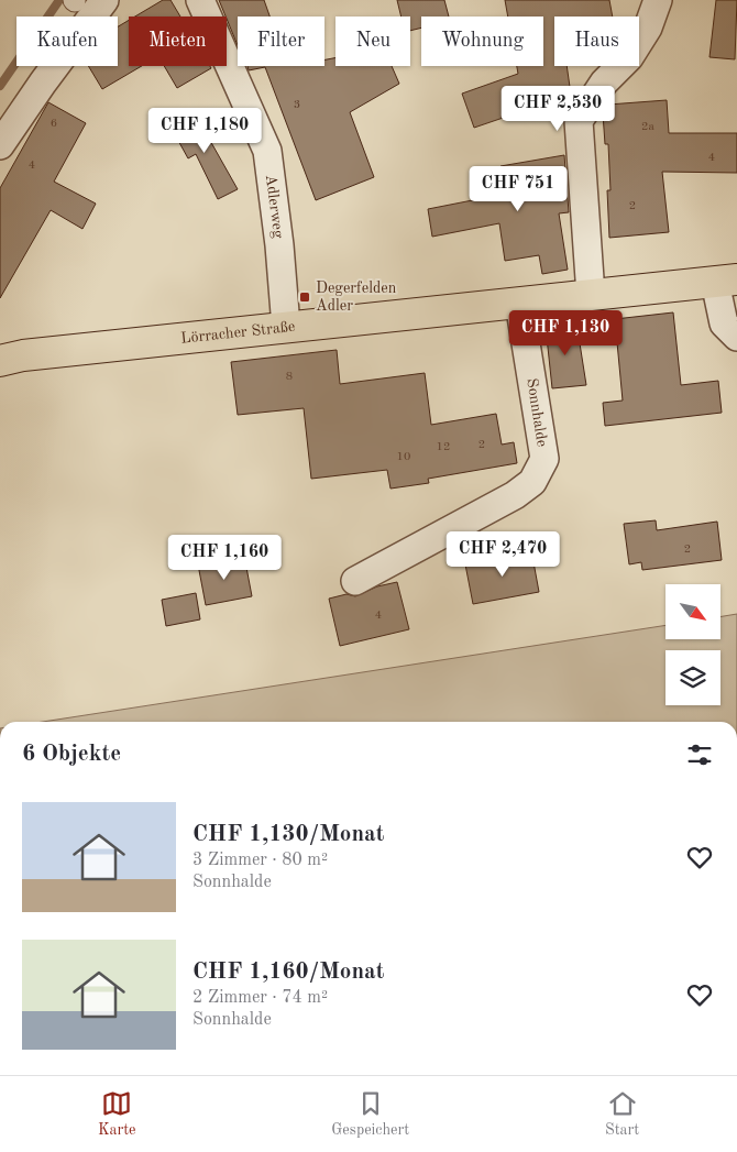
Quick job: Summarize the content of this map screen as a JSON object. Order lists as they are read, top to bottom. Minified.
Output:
{"streets":{"main road":["Lörracher Straße"],"street":["Adlerweg","Sonnhalde"]},"crossings":[["Adlerweg","Lörracher Straße"],["Lörracher Straße","Sonnhalde"]],"places":{"transit":["Degerfelden Adler"]},"house_numbers":["3","6","2a","4","4","2","8","2","12","10","2","4"],"north":"bottom right","page":{"chip":["Kaufen","Mieten","Filter","Neu","Wohnung","Haus"],"price":["CHF 2,530","CHF 1,180","CHF 751","CHF 1,130","CHF 2,470","CHF 1,160"],"heading":"6 Objekte","list":[{"name":"CHF 1,130/Monat","note":"3 Zimmer · 80 m² · Sonnhalde"},{"name":"CHF 1,160/Monat","note":"2 Zimmer · 74 m² · Sonnhalde"}],"tabs":["Karte","Gespeichert","Start"]}}
